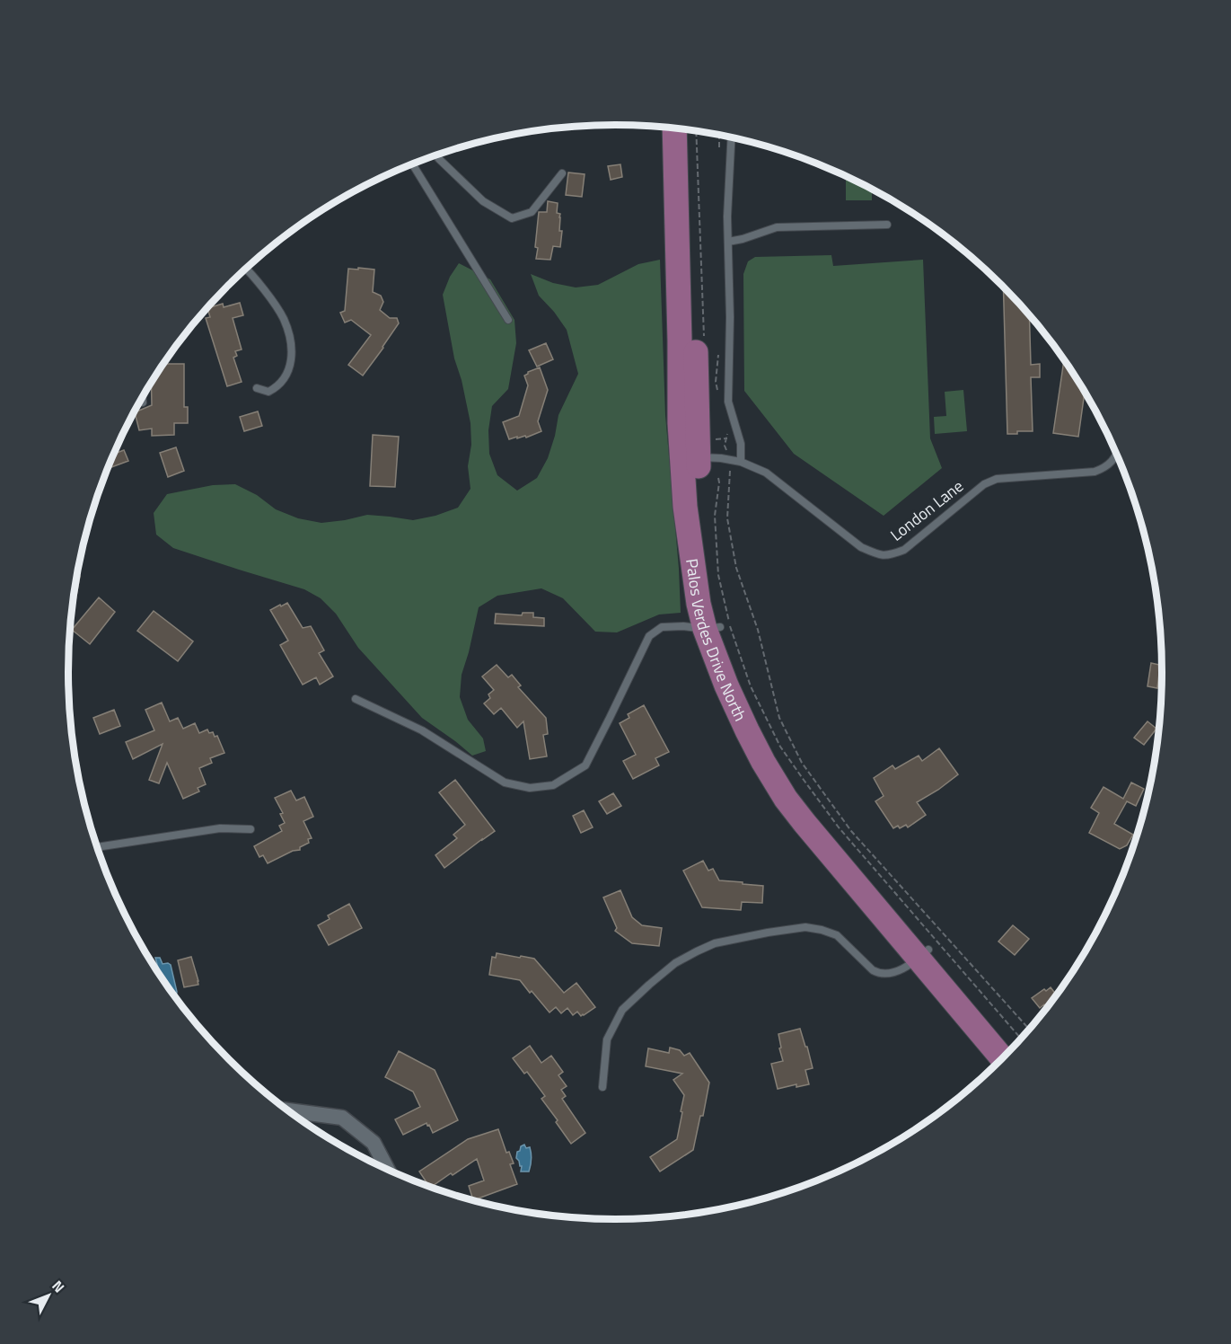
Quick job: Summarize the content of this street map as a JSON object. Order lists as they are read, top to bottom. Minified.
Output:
{"streets":{"main road":["Palos Verdes Drive North"],"lane":["London Lane"]},"crossings":[["London Lane","Palos Verdes Drive North"]],"north":"top right"}
